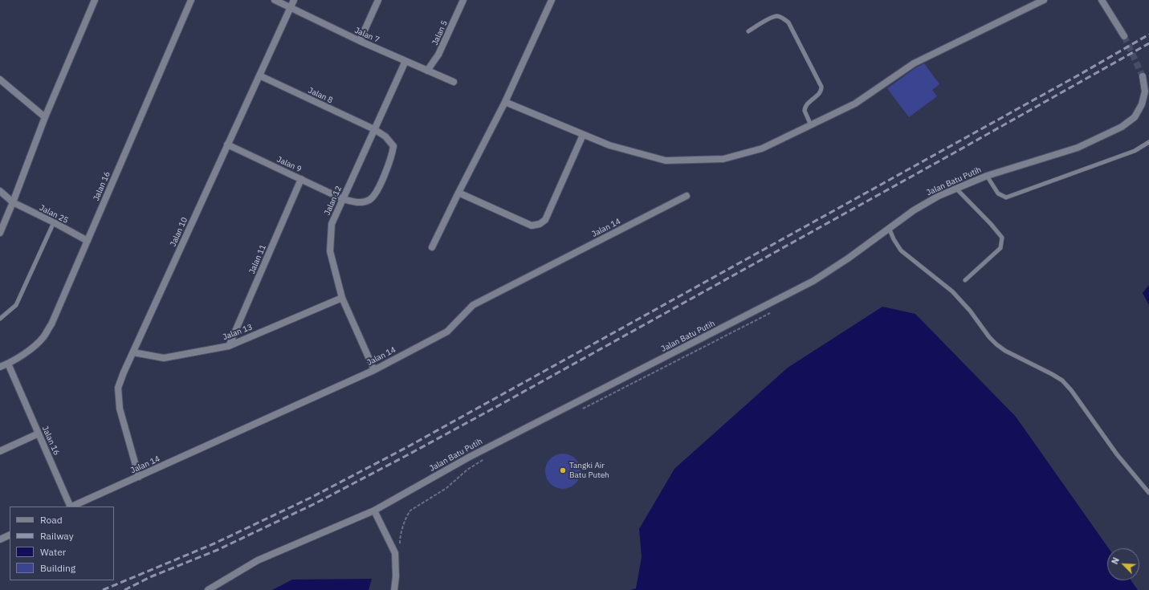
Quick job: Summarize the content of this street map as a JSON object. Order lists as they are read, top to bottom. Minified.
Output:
{"streets":{"street":["Jalan 5","Jalan 7","Jalan 8","Jalan 9","Jalan Batu Putih","Jalan 16","Jalan 12","Jalan 25","Jalan 14","Jalan 10","Jalan 11","Jalan 13"]},"crossings":[["Jalan 5","Jalan 7"],["Jalan 7","Jalan 12"],["Jalan 7","Jalan 10"],["Jalan 8","Jalan 9"],["Jalan 8","Jalan 12"],["Jalan 8","Jalan 10"],["Jalan 9","Jalan 12"],["Jalan 9","Jalan 10"],["Jalan 9","Jalan 11"],["Jalan 16","Jalan 25"],["Jalan 12","Jalan 14"],["Jalan 12","Jalan 13"],["Jalan 14","Jalan 10"],["Jalan 10","Jalan 13"],["Jalan 11","Jalan 13"]],"places":["Tangki Air Batu Puteh"],"legend":["Road","Railway","Water","Building"],"north":"top left"}
